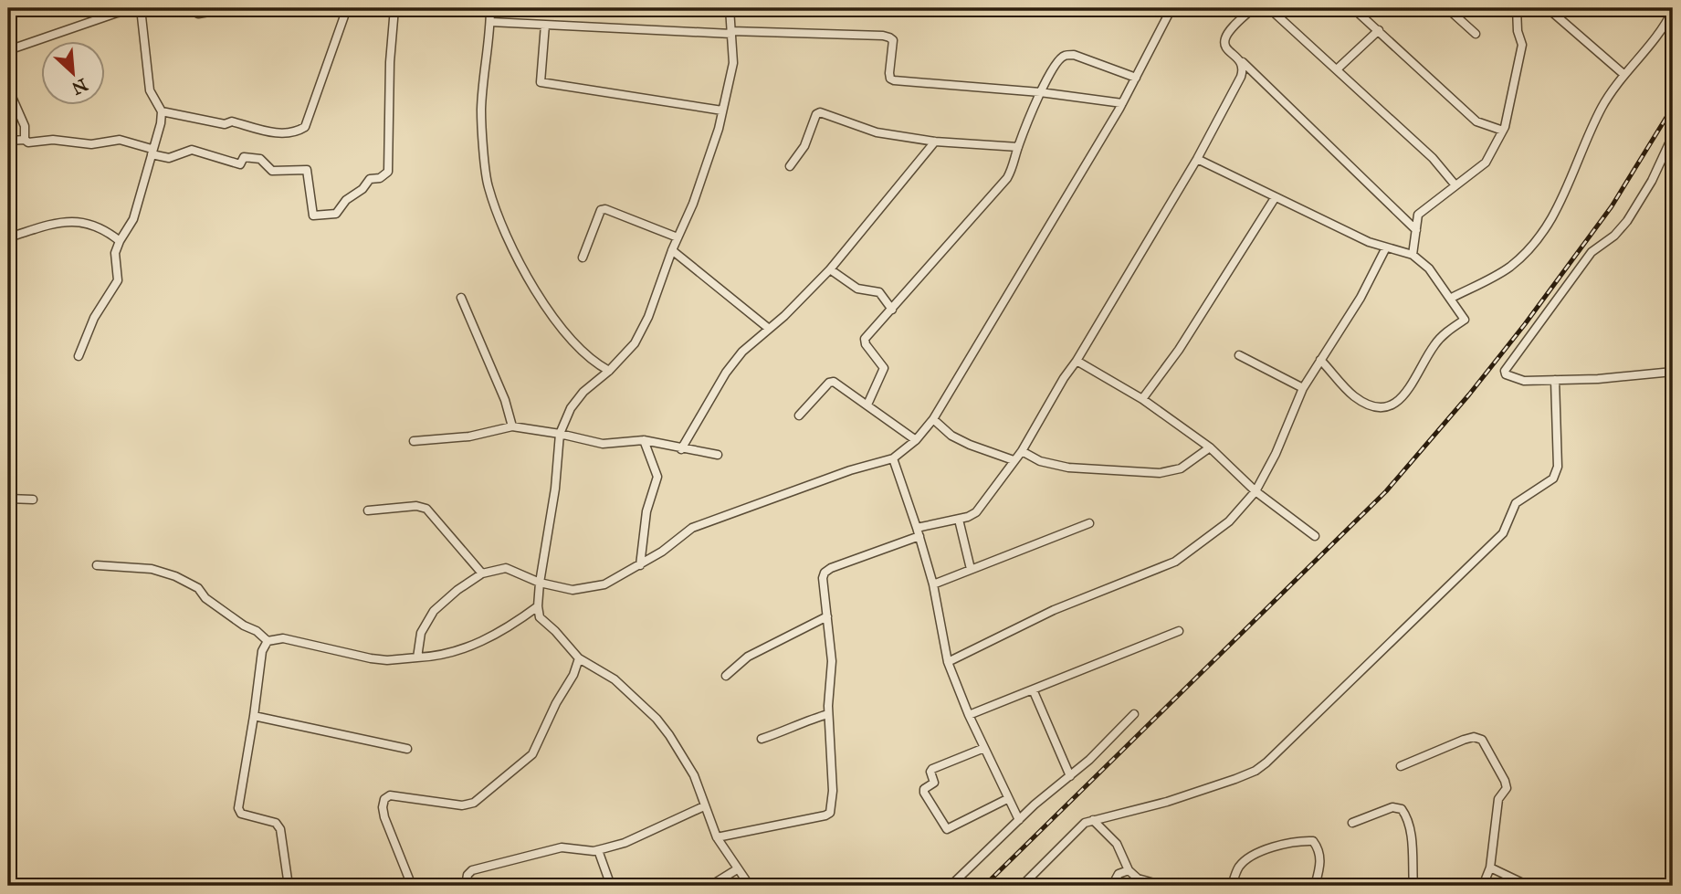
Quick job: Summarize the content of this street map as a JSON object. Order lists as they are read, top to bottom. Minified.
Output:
{"north":"bottom right"}
